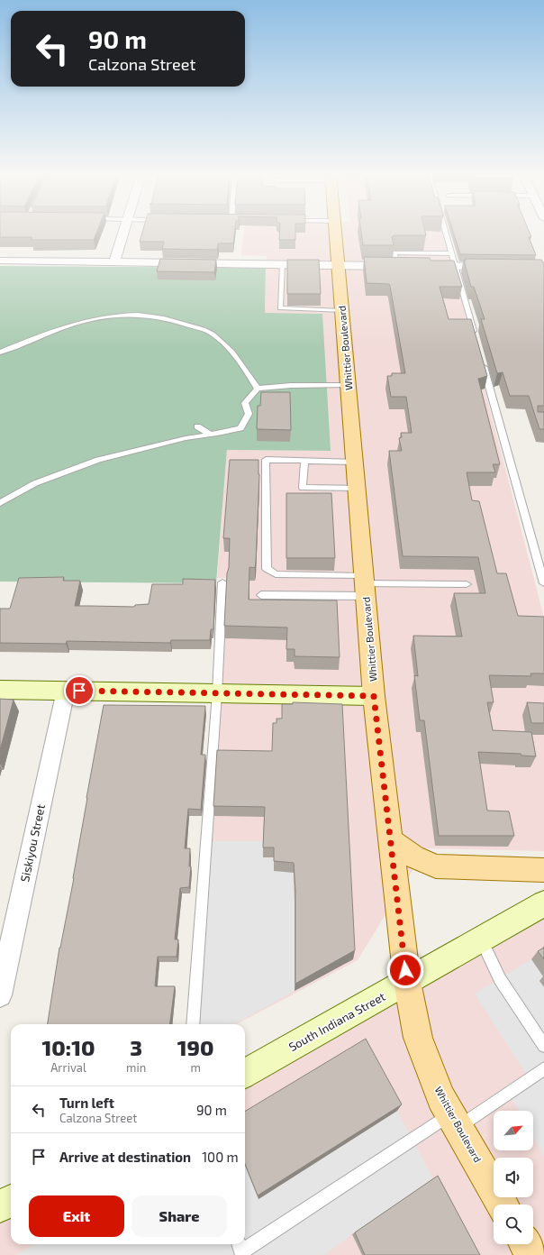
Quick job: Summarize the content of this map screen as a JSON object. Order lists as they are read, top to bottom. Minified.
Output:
{"streets":{"main road":["Whittier Boulevard"],"street":["Siskiyou Street","South Indiana Street"]},"crossings":[["Whittier Boulevard","South Indiana Street"]],"north":"top right","page":{"turn":["90 m","Calzona Street"],"eta":["10:10","Arrival","3","min","190","m"],"list":[{"name":"Turn left","note":"Calzona Street","value":"90 m"},{"name":"Arrive at destination","value":"100 m"}],"buttons":["Exit","Share"]}}
